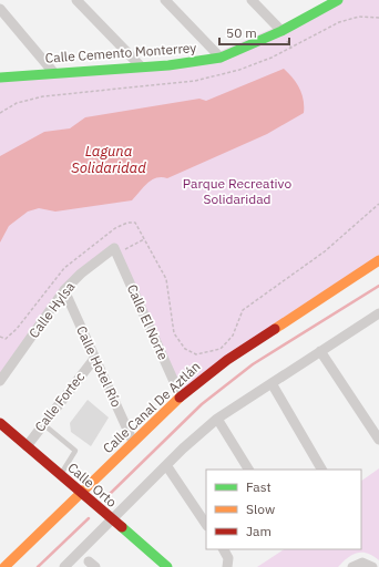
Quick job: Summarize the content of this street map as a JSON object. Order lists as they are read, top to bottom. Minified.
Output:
{"streets":{"street":["Calle Cemento Monterrey","Calle Hylsa","Calle El Norte","Calle Hotel Río","Calle Fortec","Calle Canal De Aztlán","Calle Orto"]},"crossings":[["Calle Hylsa","Calle El Norte"],["Calle Hylsa","Calle Hotel Río"],["Calle El Norte","Calle Canal De Aztlán"],["Calle Hotel Río","Calle Fortec"],["Calle Hotel Río","Calle Canal De Aztlán"],["Calle Fortec","Calle Orto"],["Calle Canal De Aztlán","Calle Orto"]],"water":["Laguna Solidaridad"],"parks":["Parque Recreativo Solidaridad"],"legend":["Fast","Slow","Jam"],"scale_bar":"50 m"}
